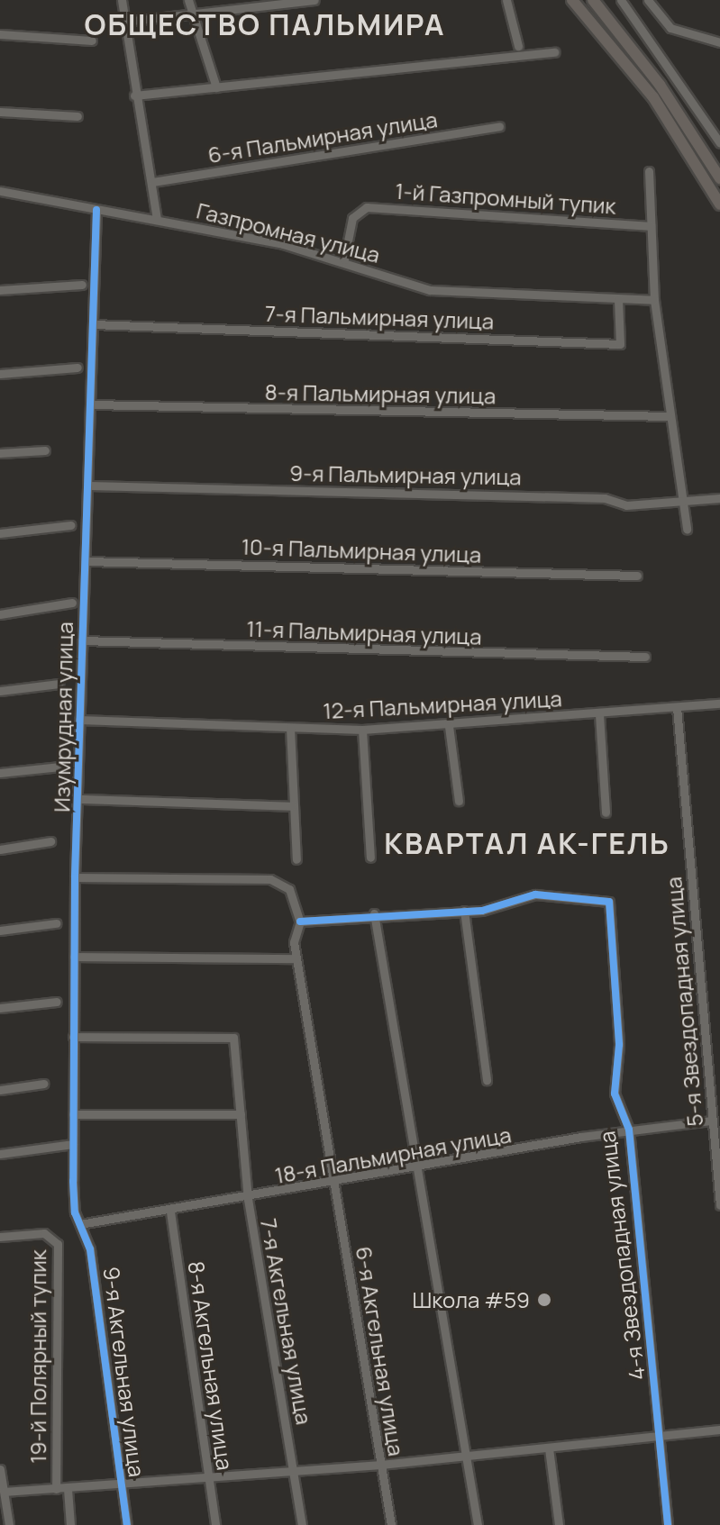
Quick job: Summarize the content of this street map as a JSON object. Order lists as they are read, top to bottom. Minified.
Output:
{"streets":{"street":["6-я Пальмирная улица","1-й Газпромный тупик","Газпромная улица","7-я Пальмирная улица","8-я Пальмирная улица","9-я Пальмирная улица","10-я Пальмирная улица","11-я Пальмирная улица","12-я Пальмирная улица","Изумрудная улица","5-я Звездопадная улица","18-я Пальмирная улица","4-я Звездопадная улица","7-я Акгельная улица","6-я Акгельная улица","19-й Полярный тупик","8-я Акгельная улица","9-я Акгельная улица"]},"crossings":[["1-й Газпромный тупик","Газпромная улица"],["Газпромная улица","7-я Пальмирная улица"],["Газпромная улица","Изумрудная улица"],["7-я Пальмирная улица","Изумрудная улица"],["8-я Пальмирная улица","Изумрудная улица"],["9-я Пальмирная улица","Изумрудная улица"],["10-я Пальмирная улица","Изумрудная улица"],["11-я Пальмирная улица","Изумрудная улица"],["12-я Пальмирная улица","Изумрудная улица"],["12-я Пальмирная улица","5-я Звездопадная улица"],["Изумрудная улица","18-я Пальмирная улица"],["Изумрудная улица","7-я Акгельная улица"],["Изумрудная улица","9-я Акгельная улица"],["5-я Звездопадная улица","18-я Пальмирная улица"],["18-я Пальмирная улица","4-я Звездопадная улица"],["18-я Пальмирная улица","7-я Акгельная улица"],["18-я Пальмирная улица","6-я Акгельная улица"],["18-я Пальмирная улица","8-я Акгельная улица"],["18-я Пальмирная улица","9-я Акгельная улица"]],"districts":["ОБЩЕСТВО ПАЛЬМИРА","КВАРТАЛ АК-ГЕЛЬ"],"places":["Школа #59"]}
